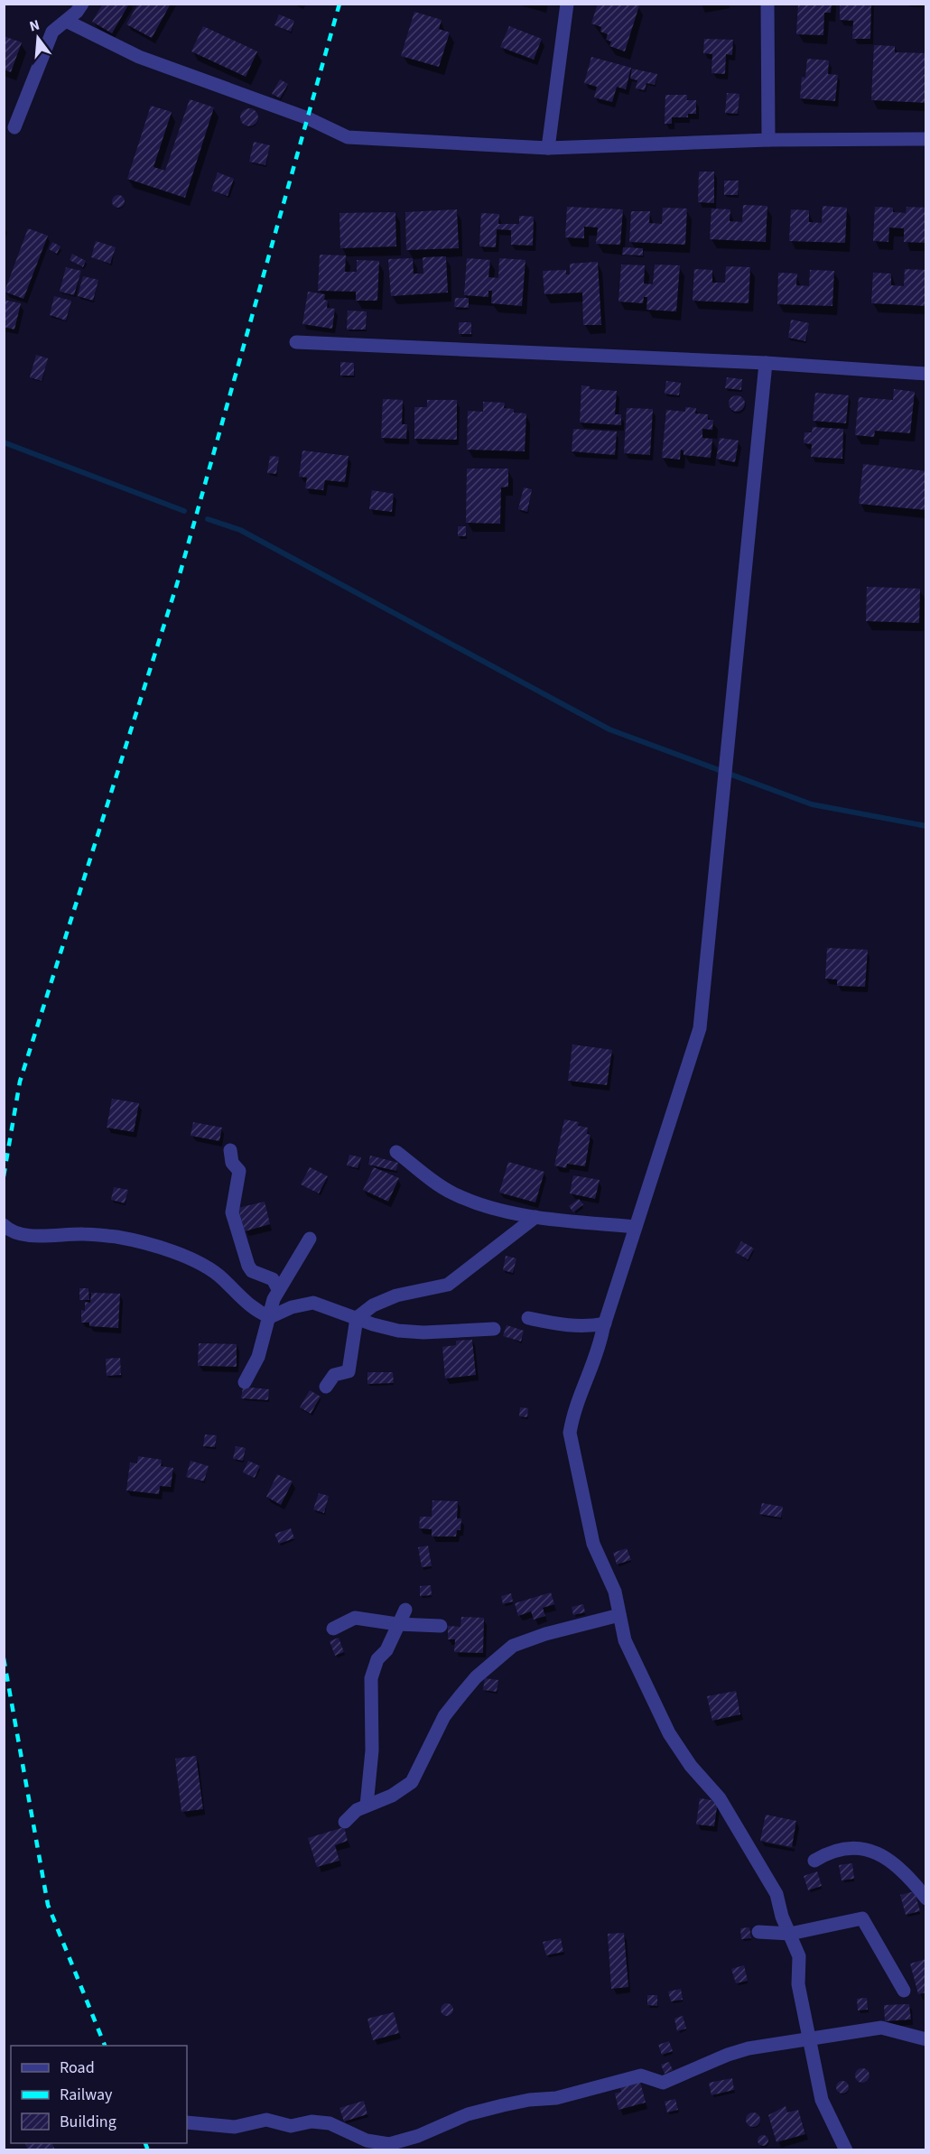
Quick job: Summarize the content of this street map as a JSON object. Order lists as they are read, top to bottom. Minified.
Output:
{"legend":["Road","Railway","Building"],"north":"top"}
